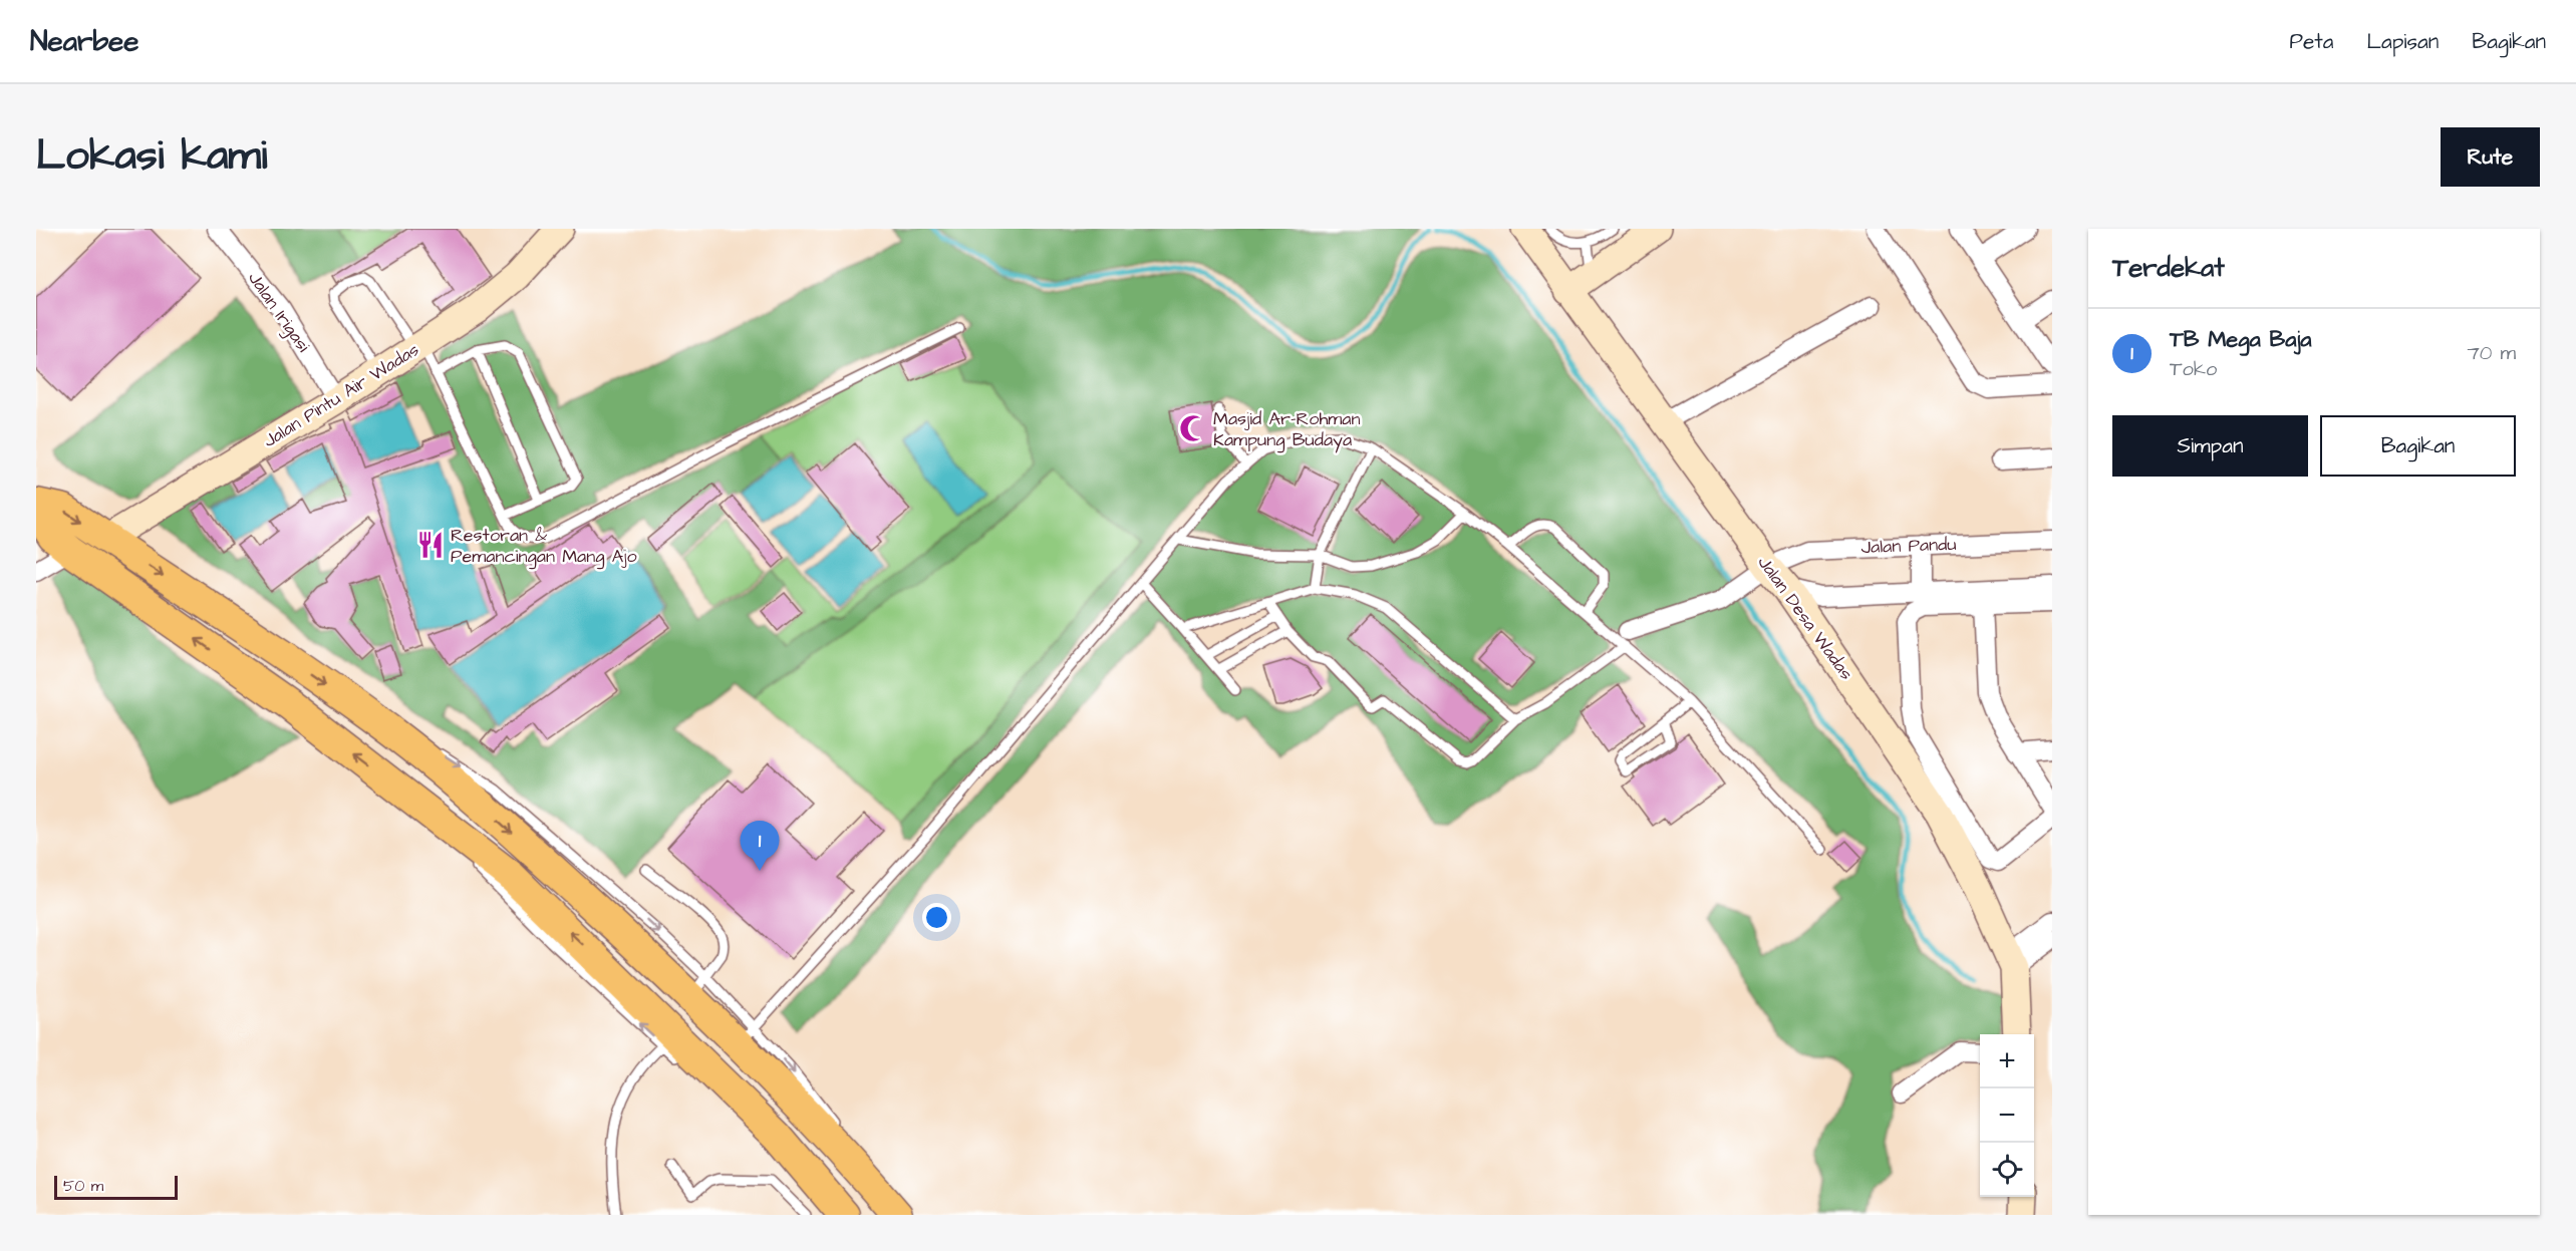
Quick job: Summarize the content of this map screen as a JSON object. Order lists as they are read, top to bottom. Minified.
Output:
{"streets":{"main road":["Jalan Pintu Air Wadas","Jalan Desa Wadas"],"street":["Jalan Irigasi","Jalan Pandu"]},"crossings":[["Jalan Irigasi","Jalan Pintu Air Wadas"],["Jalan Pandu","Jalan Desa Wadas"]],"places":{"mosque":["Masjid Ar-Rohman Kampung Budaya"],"restaurant":["Restoran & Pemancingan Mang Ajo"]},"scale_bar":"50 m","page":{"header":"Nearbee","nav":["Peta","Lapisan","Bagikan"],"title":"Lokasi kami","buttons":["Rute",["Simpan","Bagikan"]],"heading":"Terdekat","list":[{"mark":"1","name":"TB Mega Baja","note":"Toko","value":"70 m"}],"pins":"1","map_buttons":["+","−"],"scale":"50 m"}}
